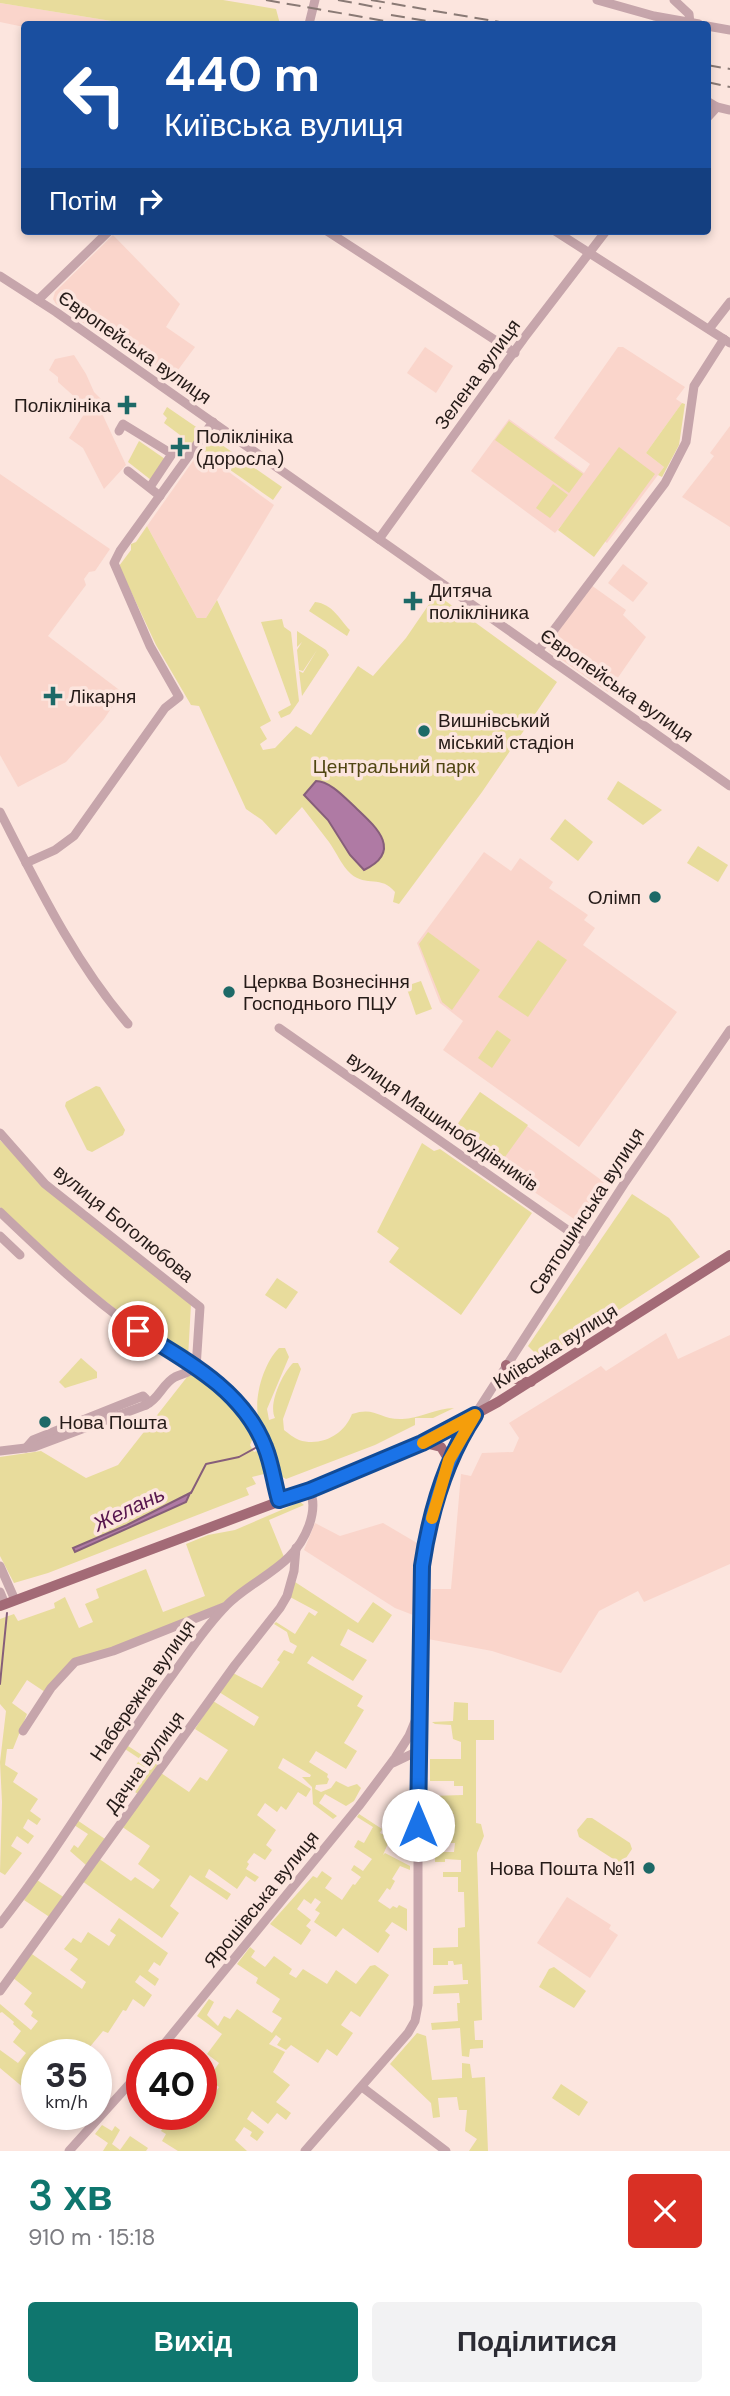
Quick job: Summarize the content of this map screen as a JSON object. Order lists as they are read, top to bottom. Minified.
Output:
{"streets":{"main road":["Київська вулиця"],"street":["Європейська вулиця","Зелена вулиця","вулиця Машинобудівників","Святошинська вулиця","вулиця Боголюбова","Набережна вулиця","Дачна вулиця","Ярошівська вулиця"]},"crossings":[["Європейська вулиця","Зелена вулиця"],["вулиця Машинобудівників","Святошинська вулиця"],["Святошинська вулиця","Київська вулиця"],["Святошинська вулиця","Ярошівська вулиця"],["Київська вулиця","Набережна вулиця"],["Набережна вулиця","Дачна вулиця"]],"water":["Желань"],"parks":["Центральний парк"],"places":{"health":["Поліклініка","Поліклініка (доросла)","Дитяча полікліника","Лікарня"],"other":["Вишнівський міський стадіон","Олімп","Церква Вознесіння Господнього ПЦУ","Нова Пошта","Нова Пошта №11"]},"page":{"turn":["440 m","Київська вулиця"],"then":"Потім","speed":"35 km/h","limit":"40","heading":["3 хв","910 m · 15:18"],"buttons":["Вихід","Поділитися"]}}
